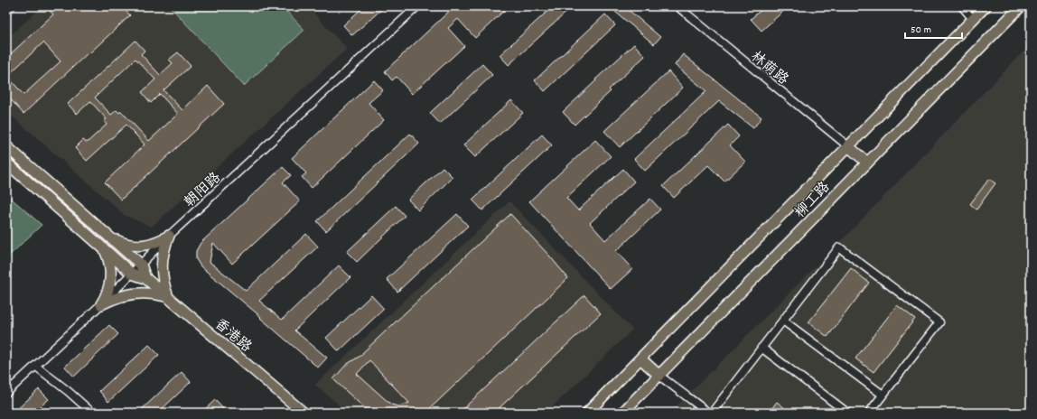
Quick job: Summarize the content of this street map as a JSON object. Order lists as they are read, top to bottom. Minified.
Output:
{"streets":{"main road":["柳工路","香港路"],"street":["林荫路","朝阳路"]},"crossings":[["林荫路","柳工路"],["朝阳路","香港路"]],"scale_bar":"50 m"}
